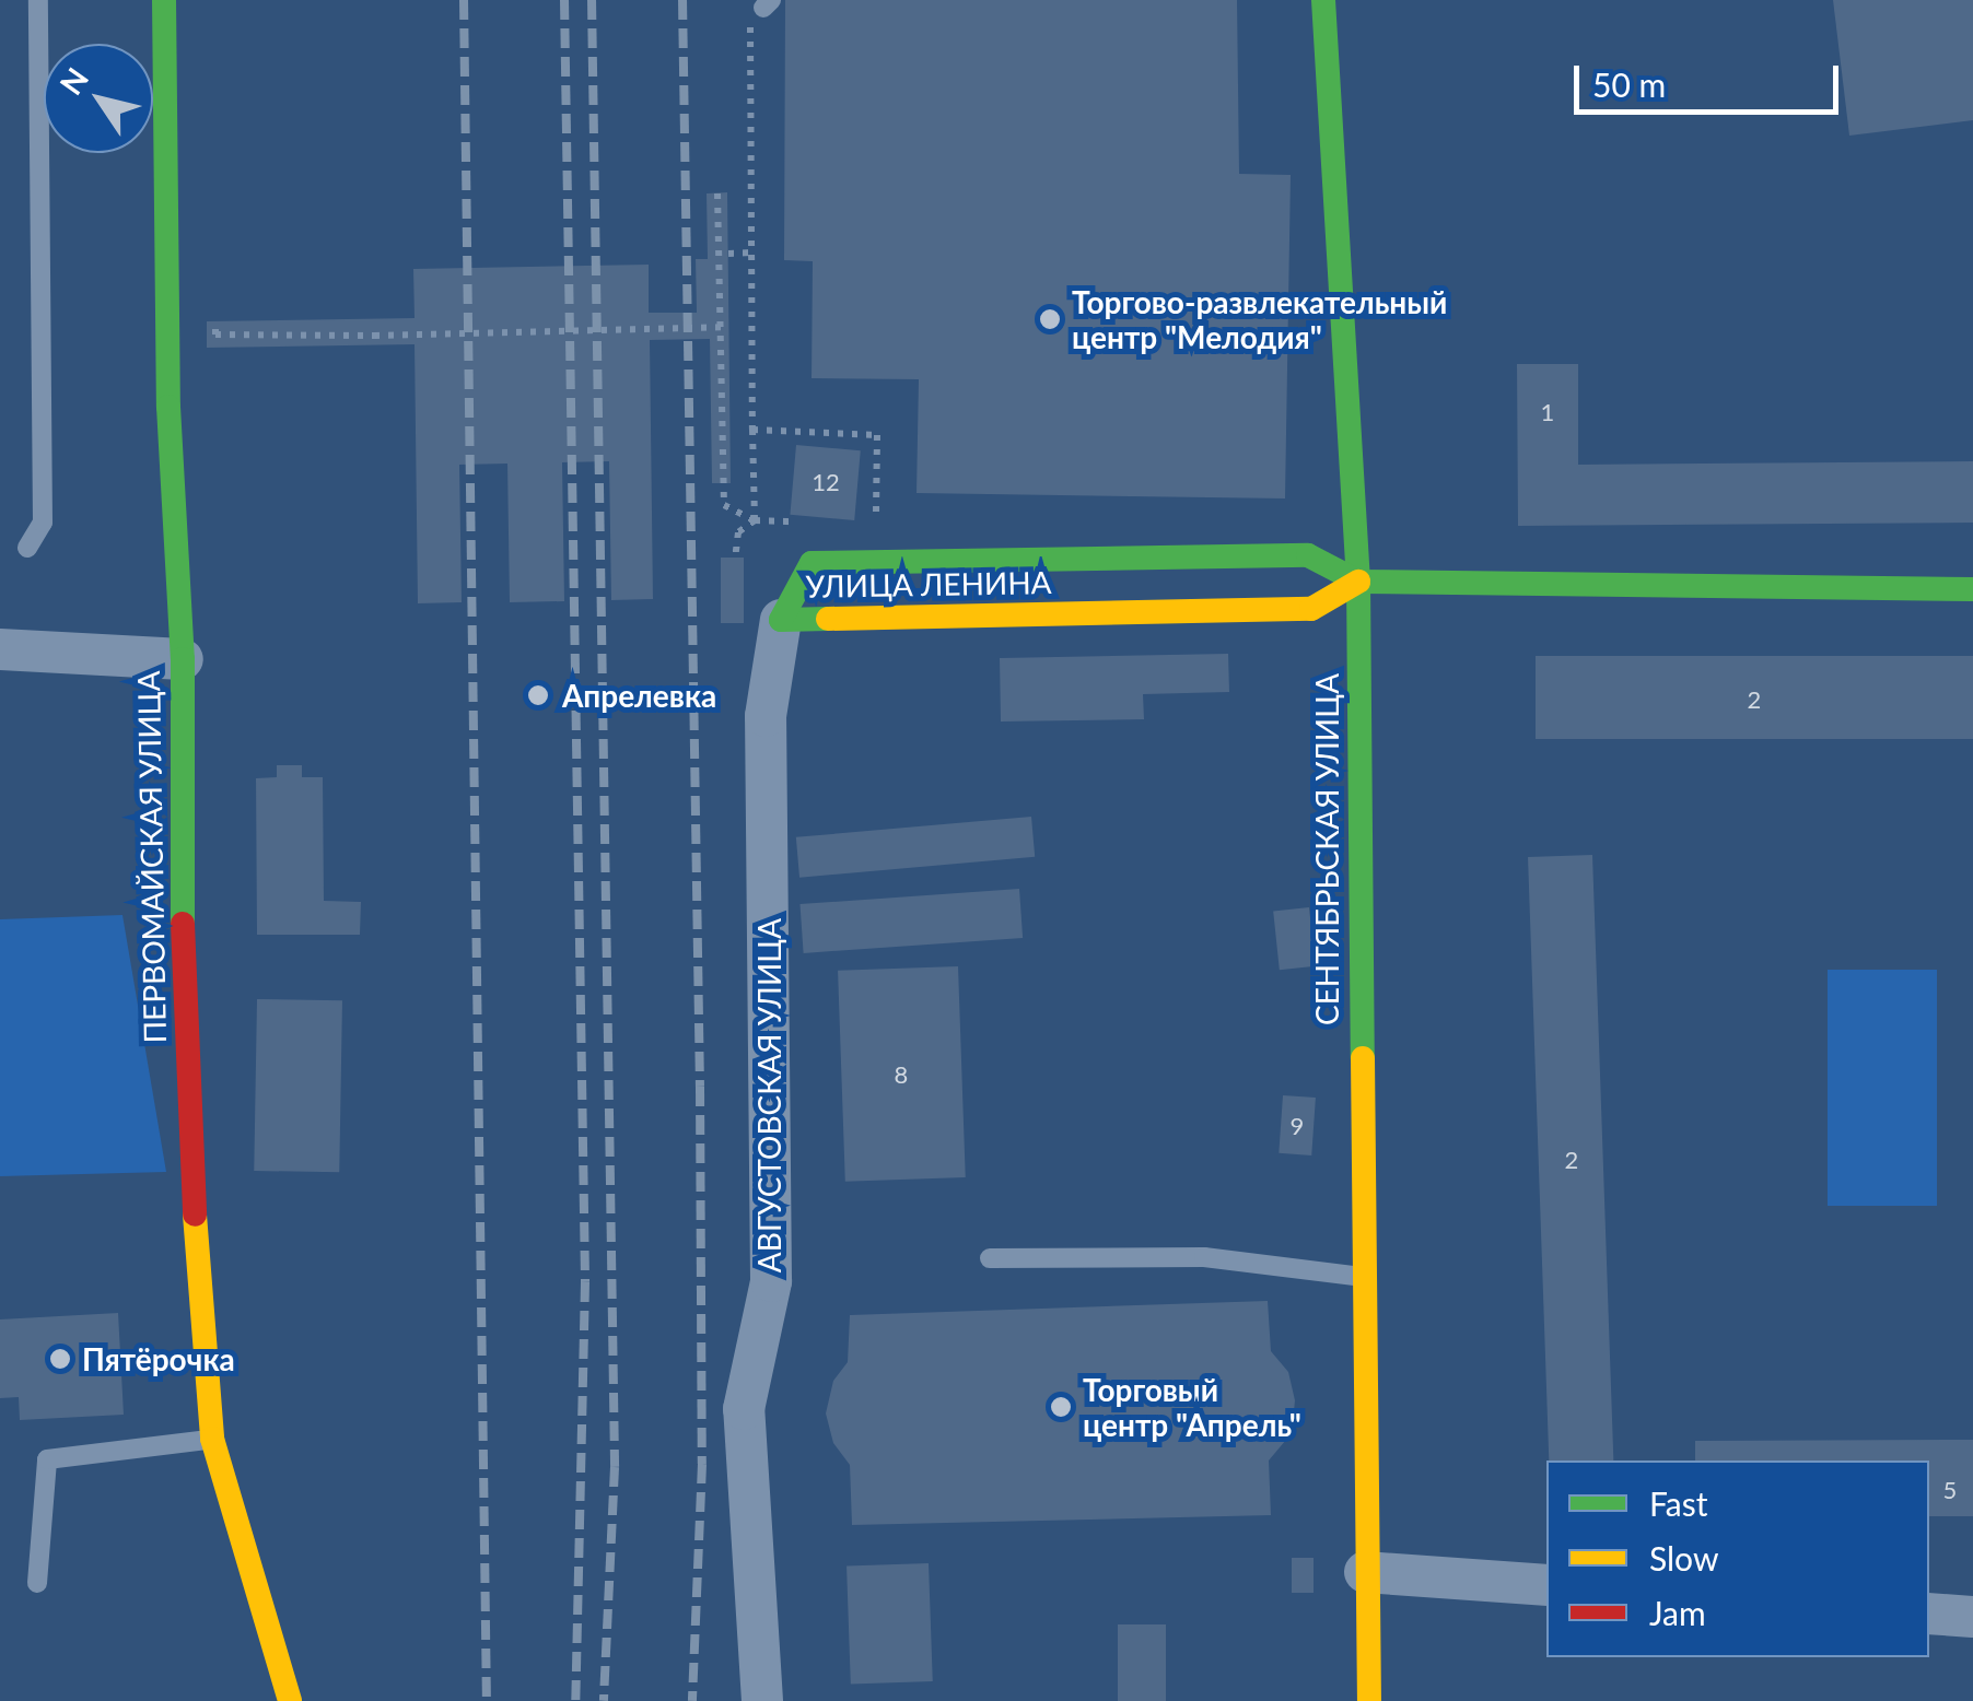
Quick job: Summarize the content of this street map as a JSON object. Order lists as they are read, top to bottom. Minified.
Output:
{"streets":{"street":["УЛИЦА ЛЕНИНА","СЕНТЯБРЬСКАЯ УЛИЦА","ПЕРВОМАЙСКАЯ УЛИЦА","АВГУСТОВСКАЯ УЛИЦА"]},"crossings":[["УЛИЦА ЛЕНИНА","СЕНТЯБРЬСКАЯ УЛИЦА"],["УЛИЦА ЛЕНИНА","АВГУСТОВСКАЯ УЛИЦА"]],"places":["Торгово-развлекательный центр \"Мелодия\"","Апрелевка","Пятёрочка","Торговый центр \"Апрель\""],"house_numbers":["1","12","2","8","9","2","5"],"legend":["Fast","Slow","Jam"],"scale_bar":"50 m","north":"top left"}
